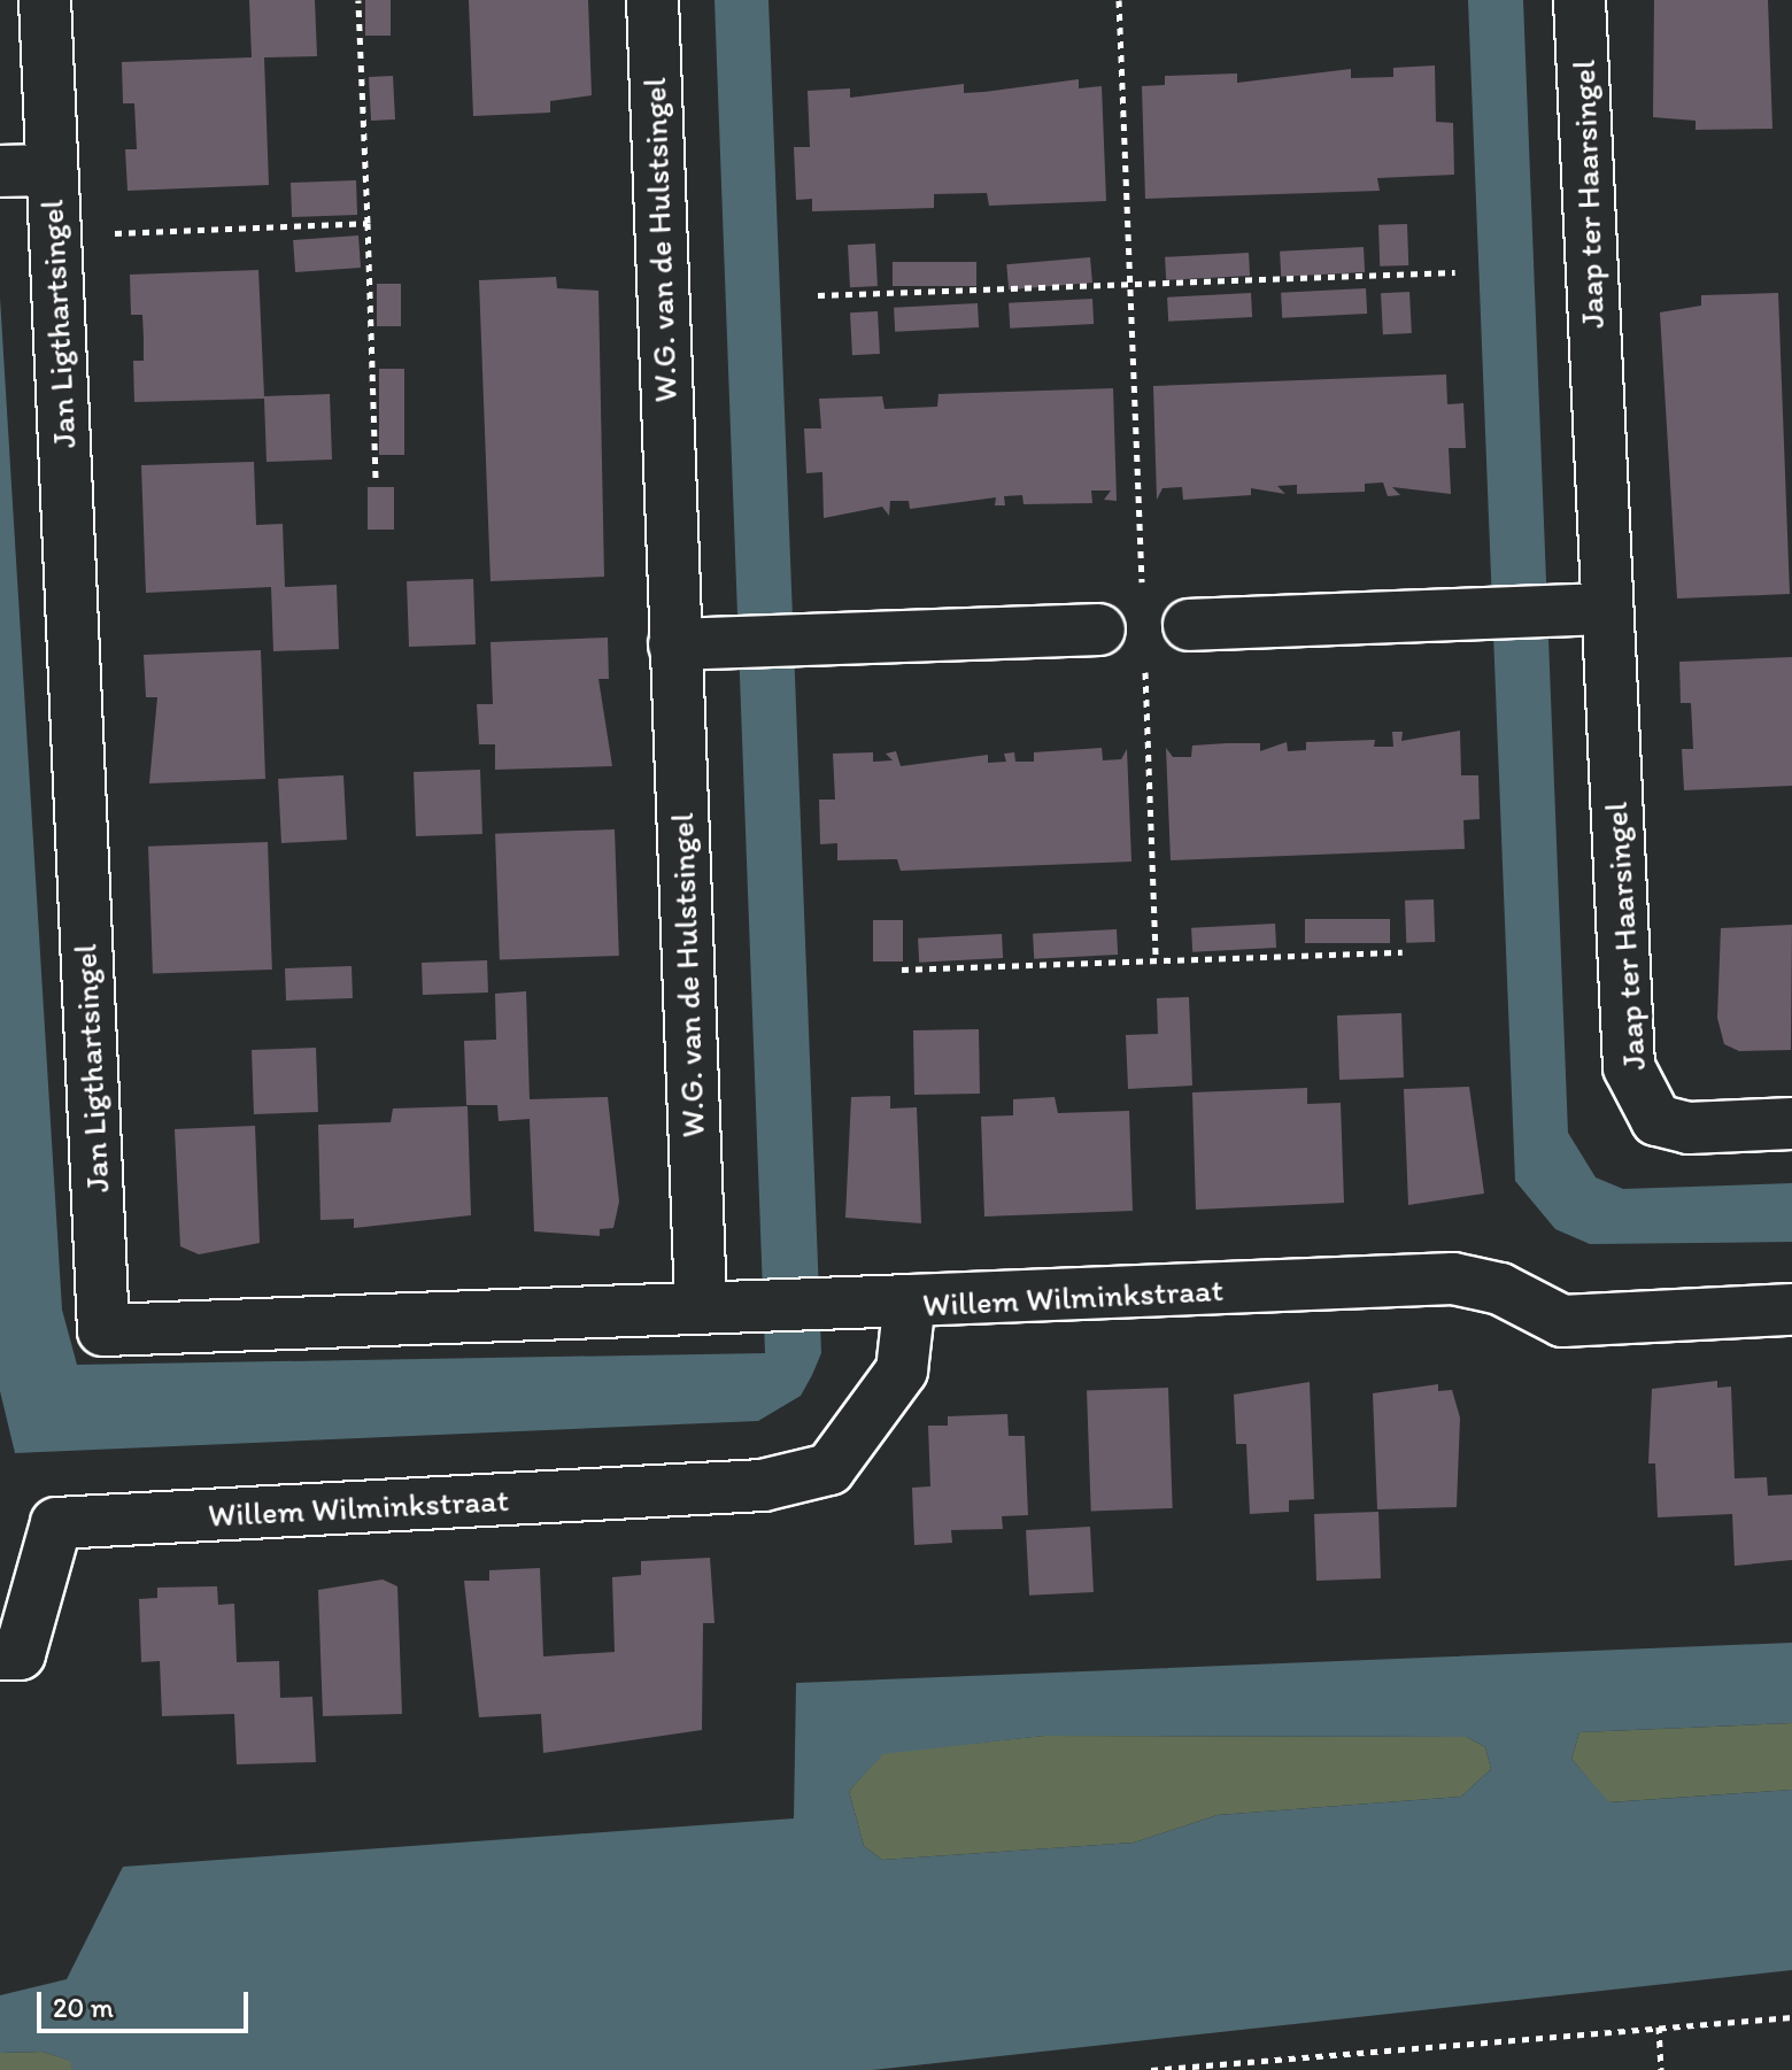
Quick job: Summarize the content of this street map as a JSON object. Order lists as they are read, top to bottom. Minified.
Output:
{"streets":{"street":["Jaap ter Haarsingel","W.G. van de Hulstsingel","Jan Ligthartsingel","Willem Wilminkstraat"]},"crossings":[["W.G. van de Hulstsingel","Jan Ligthartsingel"],["Jan Ligthartsingel","Willem Wilminkstraat"]],"scale_bar":"20 m"}
